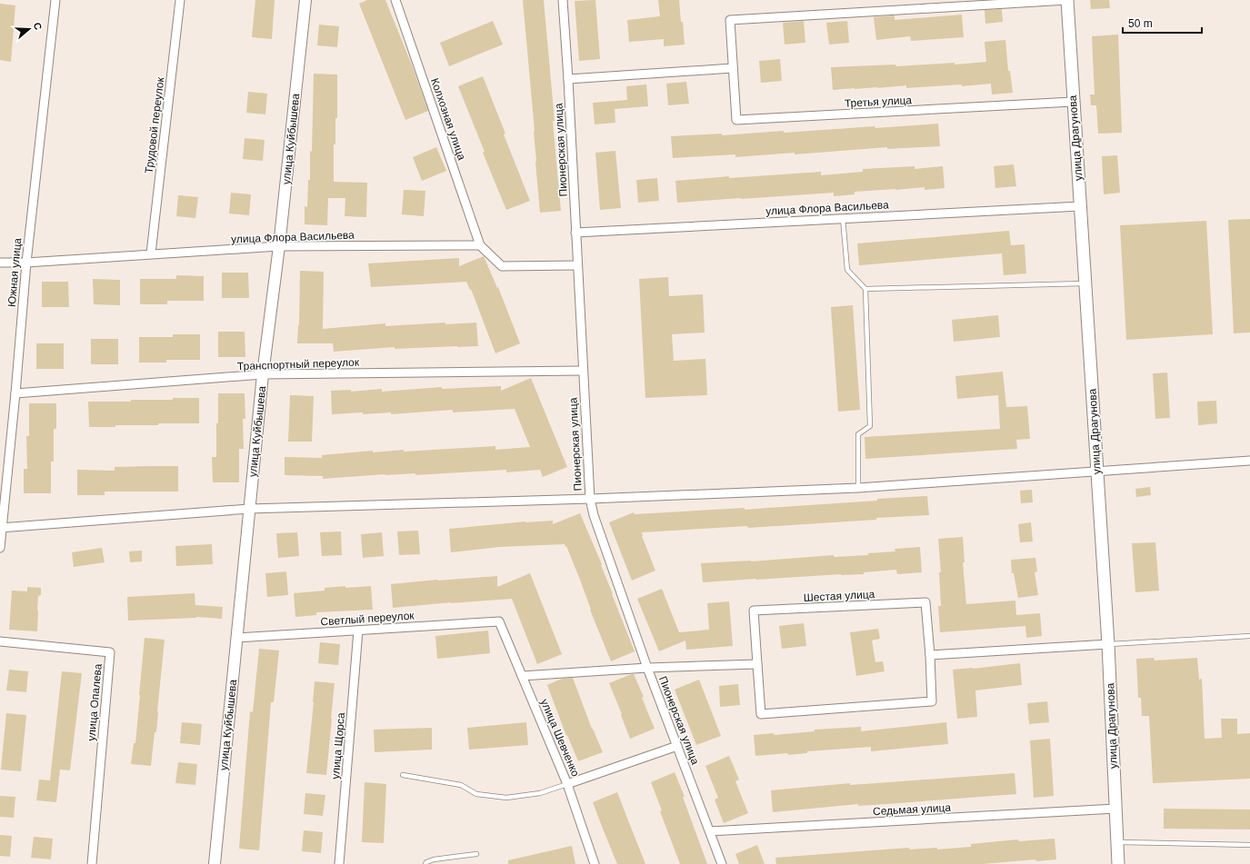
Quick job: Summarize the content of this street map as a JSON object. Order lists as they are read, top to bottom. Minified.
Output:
{"streets":{"main road":["улица Драгунова"],"street":["Третья улица","Колхозная улица","Трудовой переулок","улица Куйбышева","Пионерская улица","улица Флора Васильева","Южная улица","Транспортный переулок","Шестая улица","Светлый переулок","улица Опалева","улица Шевченко","улица Щорса","Седьмая улица"]},"crossings":[["Третья улица","улица Драгунова"],["Колхозная улица","улица Флора Васильева"],["Трудовой переулок","улица Флора Васильева"],["улица Драгунова","улица Флора Васильева"],["улица Драгунова","Седьмая улица"],["улица Куйбышева","улица Флора Васильева"],["улица Куйбышева","Транспортный переулок"],["улица Куйбышева","Светлый переулок"],["Пионерская улица","улица Флора Васильева"],["Пионерская улица","Транспортный переулок"],["Пионерская улица","Седьмая улица"],["улица Флора Васильева","Южная улица"],["Южная улица","Транспортный переулок"],["Светлый переулок","улица Шевченко"],["Светлый переулок","улица Щорса"]],"scale_bar":"50 m","north":"right"}
